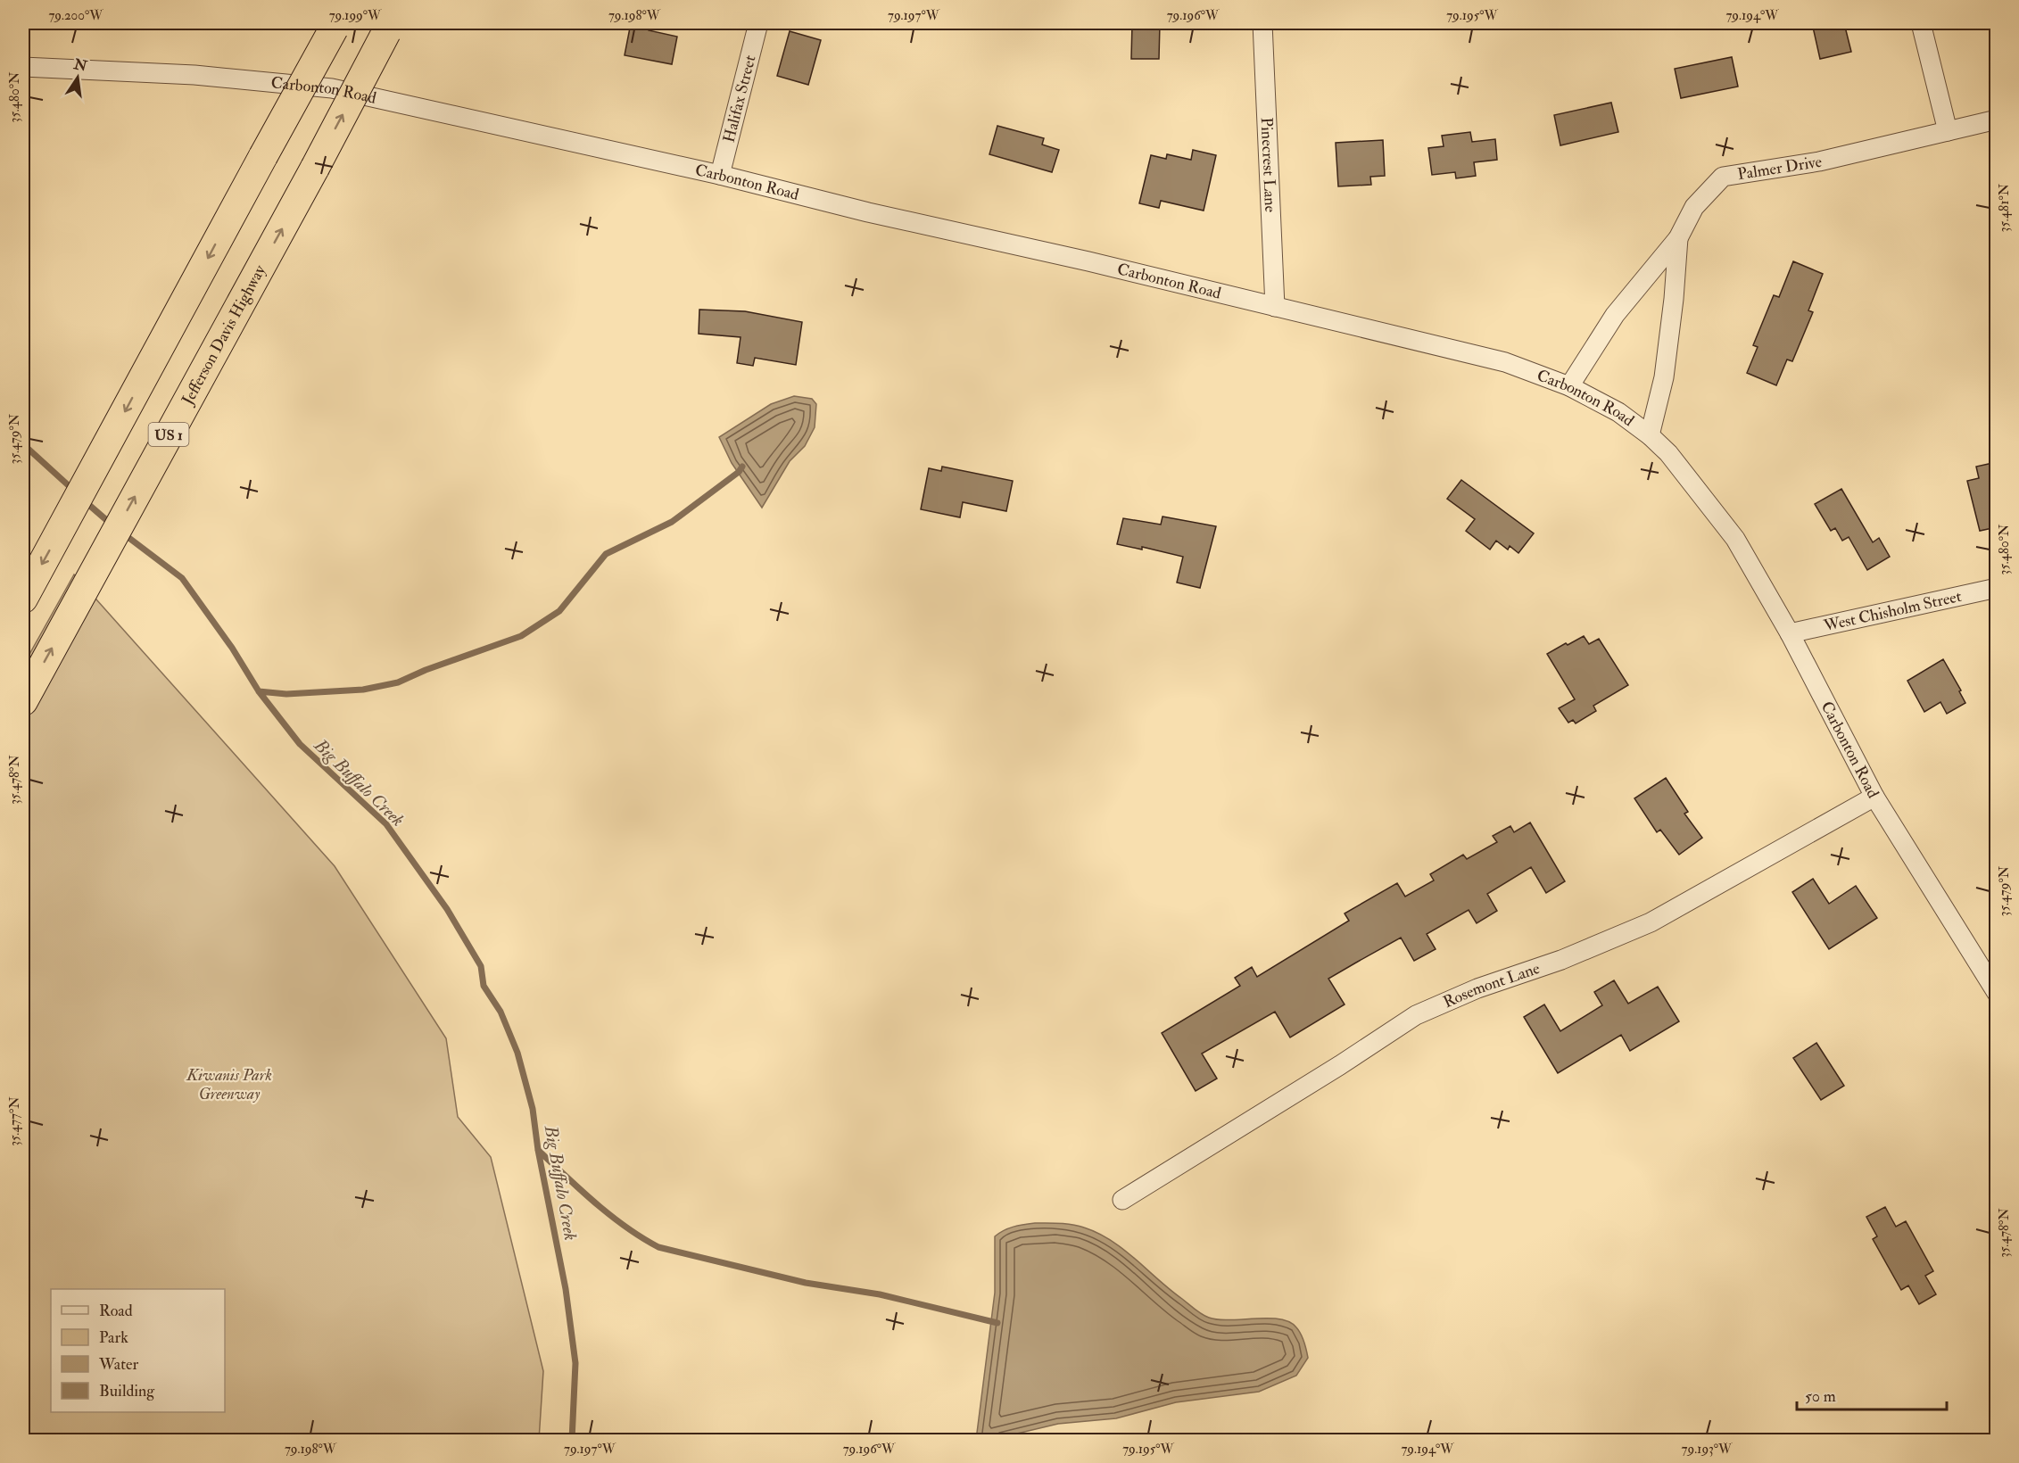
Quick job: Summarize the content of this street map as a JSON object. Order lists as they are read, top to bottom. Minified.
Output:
{"streets":{"highway":["Jefferson Davis Highway","US 1"],"street":["Carbonton Road","Halifax Street","Pinecrest Lane","Palmer Drive","West Chisholm Street","Rosemont Lane"]},"crossings":[["Carbonton Road","Halifax Street"],["Carbonton Road","Pinecrest Lane"],["Carbonton Road","Palmer Drive"],["Carbonton Road","West Chisholm Street"],["Carbonton Road","Rosemont Lane"]],"water":["Big Buffalo Creek"],"parks":["Kiwanis Park Greenway"],"legend":["Road","Park","Water","Building"],"scale_bar":"50 m","north":"top","coordinates":["79.200°W","79.199°W","79.198°W","79.197°W","79.196°W","79.195°W","79.194°W","35.480°N","35.481°N","35.479°N","35.478°N","35.477°N","79.193°W"]}
